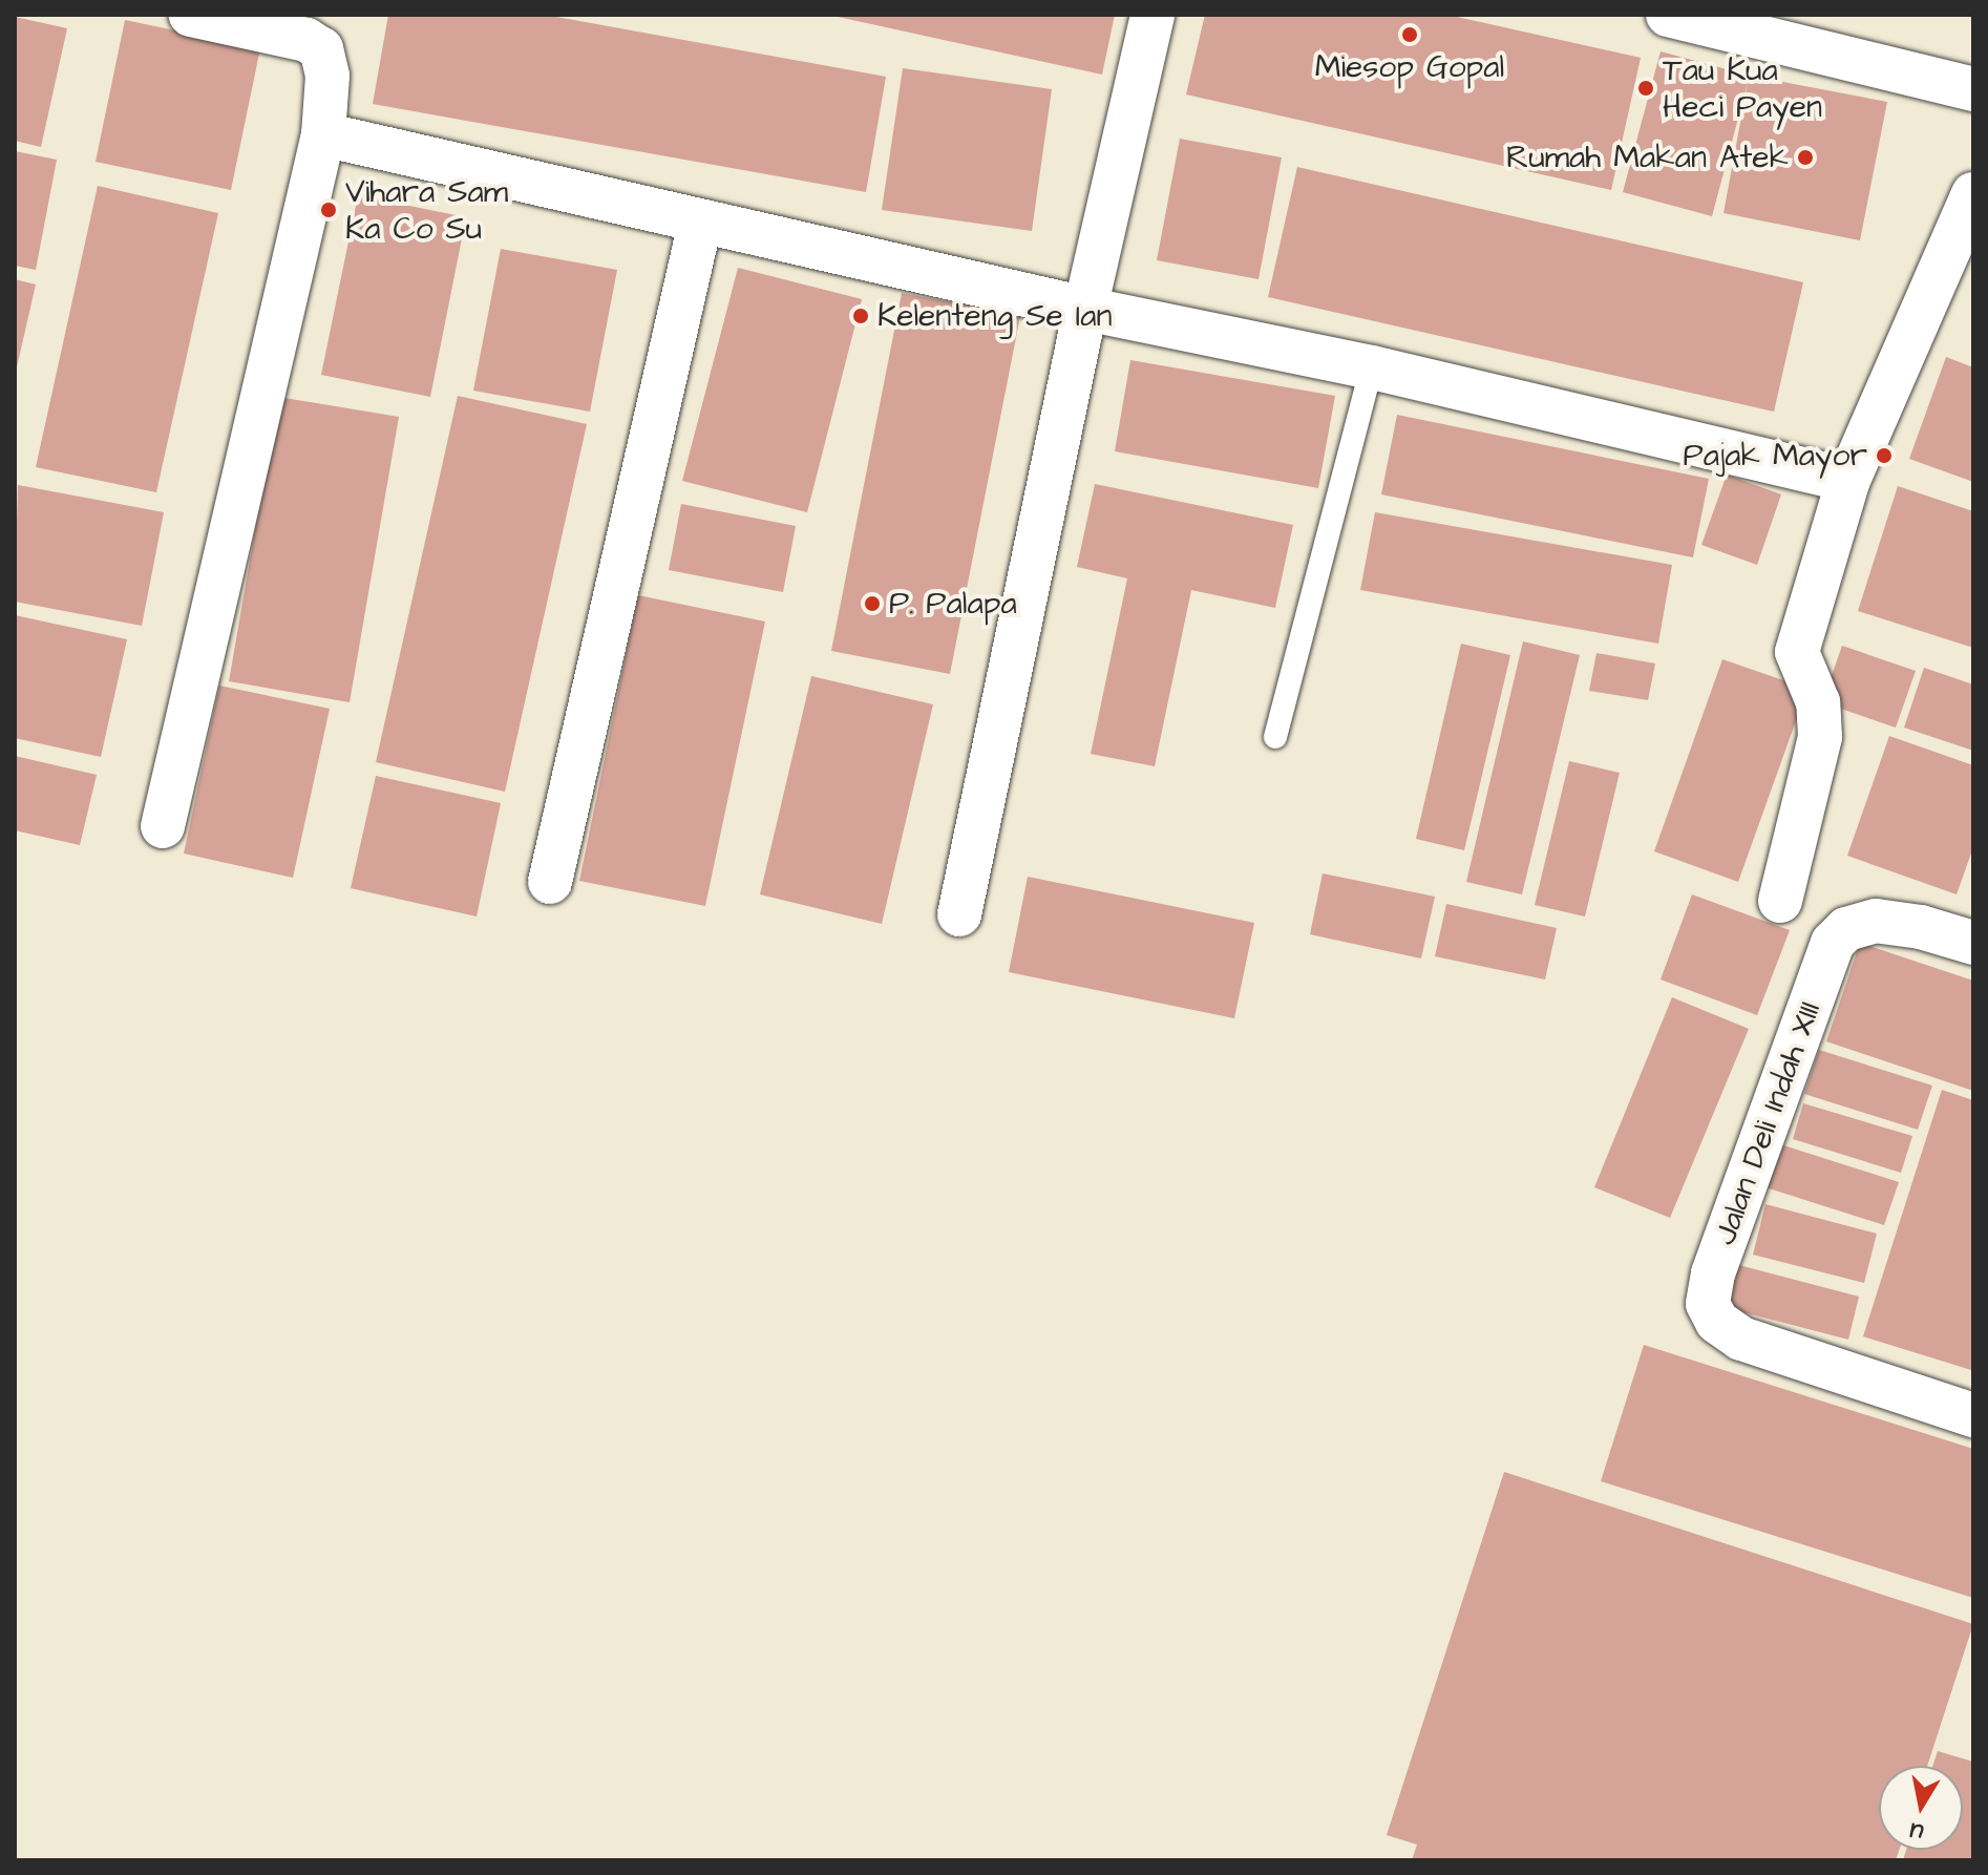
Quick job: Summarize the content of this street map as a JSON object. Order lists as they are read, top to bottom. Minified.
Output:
{"streets":{"street":["Jalan Deli Indah XIII"]},"places":["Miesop Gopal","Tau Kua Heci Payen","Rumah Makan Atek","Vihara Sam Ka Co Su","Kelenteng Se Ian","Pajak Mayor","P. Palapa"],"north":"bottom"}
